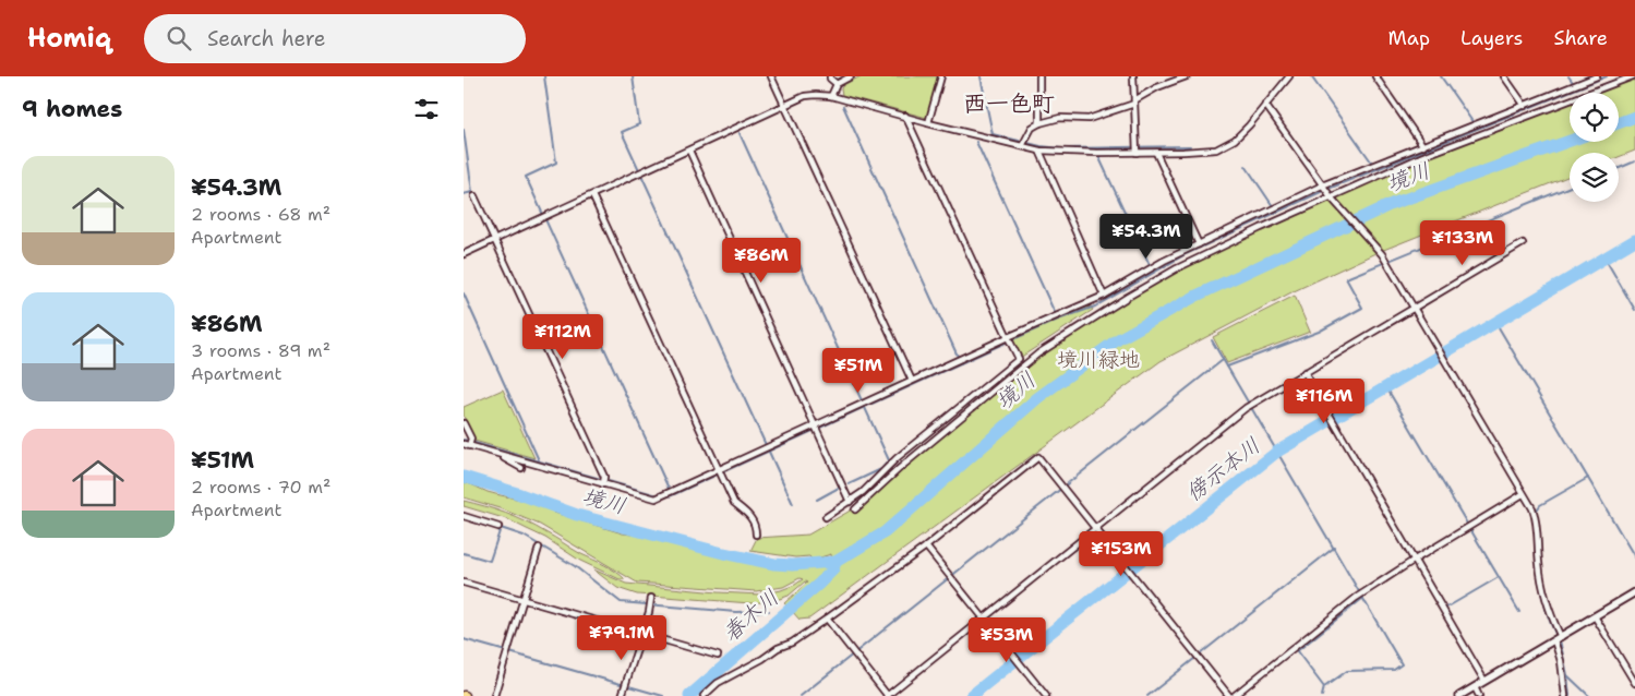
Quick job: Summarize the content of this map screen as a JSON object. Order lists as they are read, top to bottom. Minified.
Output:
{"districts":["西一色町"],"water":["境川","傍示本川","春木川"],"parks":["境川緑地"],"page":{"header":"Homiq","search":"Search here","nav":["Map","Layers","Share"],"heading":"9 homes","list":[{"name":"¥54.3M","note":"2 rooms · 68 m² · Apartment"},{"name":"¥86M","note":"3 rooms · 89 m² · Apartment"},{"name":"¥51M","note":"2 rooms · 70 m² · Apartment"}],"price":["¥54.3M","¥133M","¥86M","¥112M","¥51M","¥116M","¥153M","¥79.1M","¥53M"]}}
